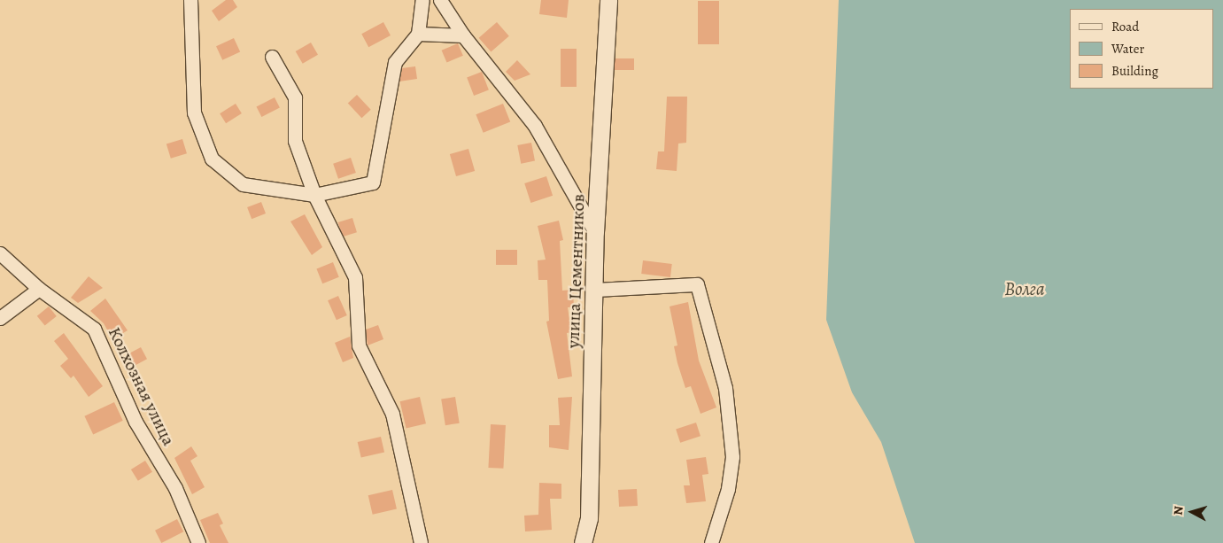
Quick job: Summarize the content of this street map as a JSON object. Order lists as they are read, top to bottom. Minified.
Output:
{"streets":{"street":["улица Цементников","Колхозная улица"]},"water":["Волга"],"legend":["Road","Water","Building"],"north":"left"}
